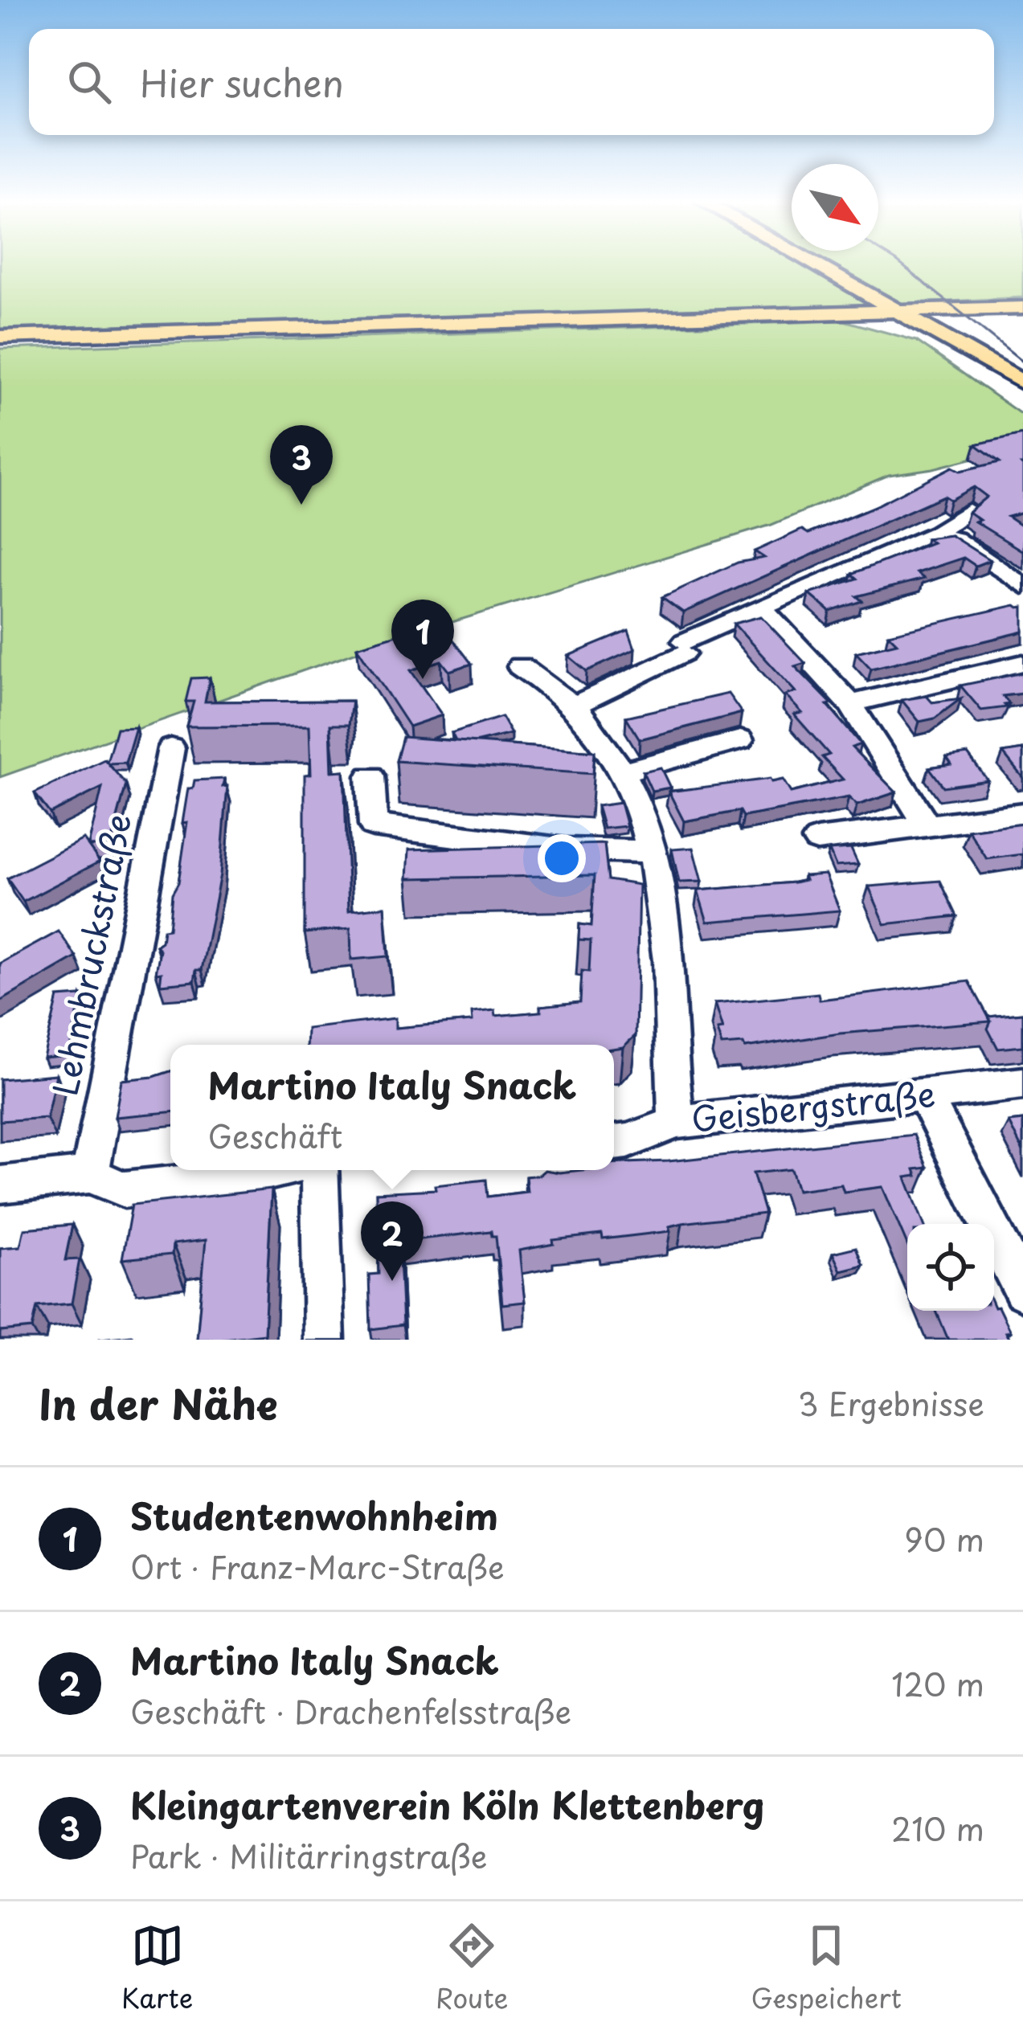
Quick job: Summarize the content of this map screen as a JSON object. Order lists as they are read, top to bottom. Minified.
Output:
{"streets":{"street":["Lehmbruckstraße","Geisbergstraße"]},"north":"bottom right","page":{"search":"Hier suchen","pins":["3","1","2"],"popup":["Martino Italy Snack","Geschäft"],"heading":["In der Nähe","3 Ergebnisse"],"list":[{"mark":"1","name":"Studentenwohnheim","note":"Ort · Franz-Marc-Straße","value":"90 m"},{"mark":"2","name":"Martino Italy Snack","note":"Geschäft · Drachenfelsstraße","value":"120 m"},{"mark":"3","name":"Kleingartenverein Köln Klettenberg","note":"Park · Militärringstraße","value":"210 m"}],"nav":["Karte","Route","Gespeichert"]}}
